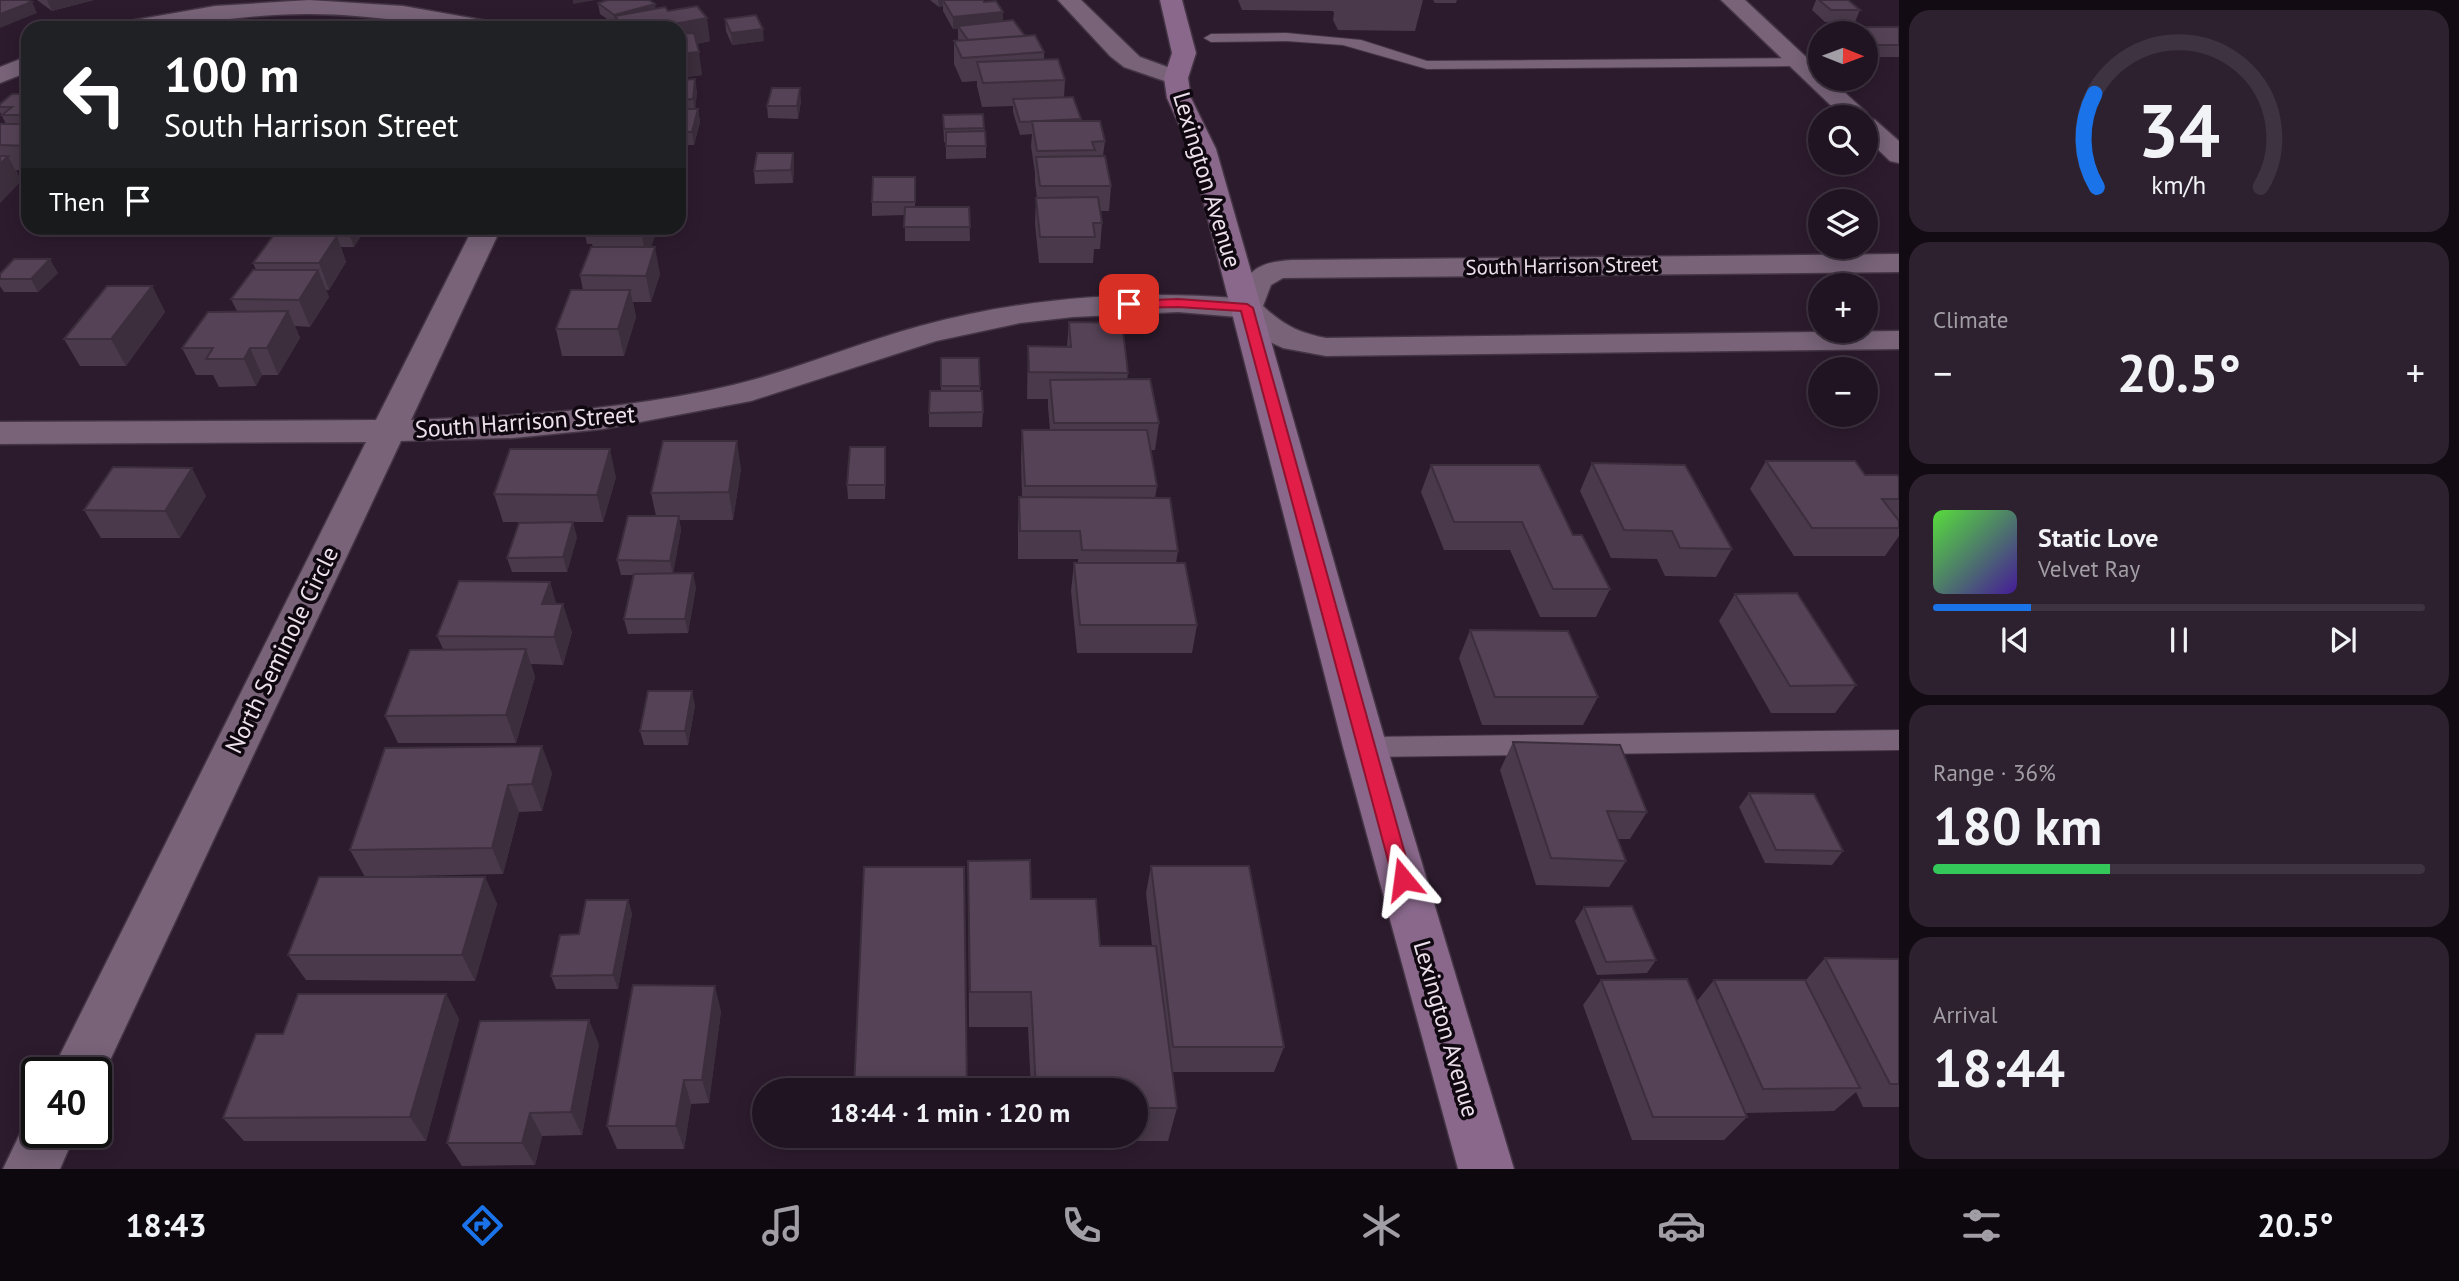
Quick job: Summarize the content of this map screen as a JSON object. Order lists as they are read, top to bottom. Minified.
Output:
{"streets":{"street":["Lexington Avenue","South Harrison Street","North Seminole Circle"]},"crossings":[["Lexington Avenue","South Harrison Street"],["South Harrison Street","North Seminole Circle"]],"north":"right","page":{"map_buttons":["+","−"],"turn":["100 m","South Harrison Street"],"then":"Then","tile":["Climate",["Range · 36%","180 km"],["Arrival","18:44"]],"heat":["−","20.5°","+"],"song":["Static Love","Velvet Ray"],"limit":"40","trip":"18:44 · 1 min · 120 m","tabs":["18:43","20.5°"],"gauge":["34","km/h"]}}
